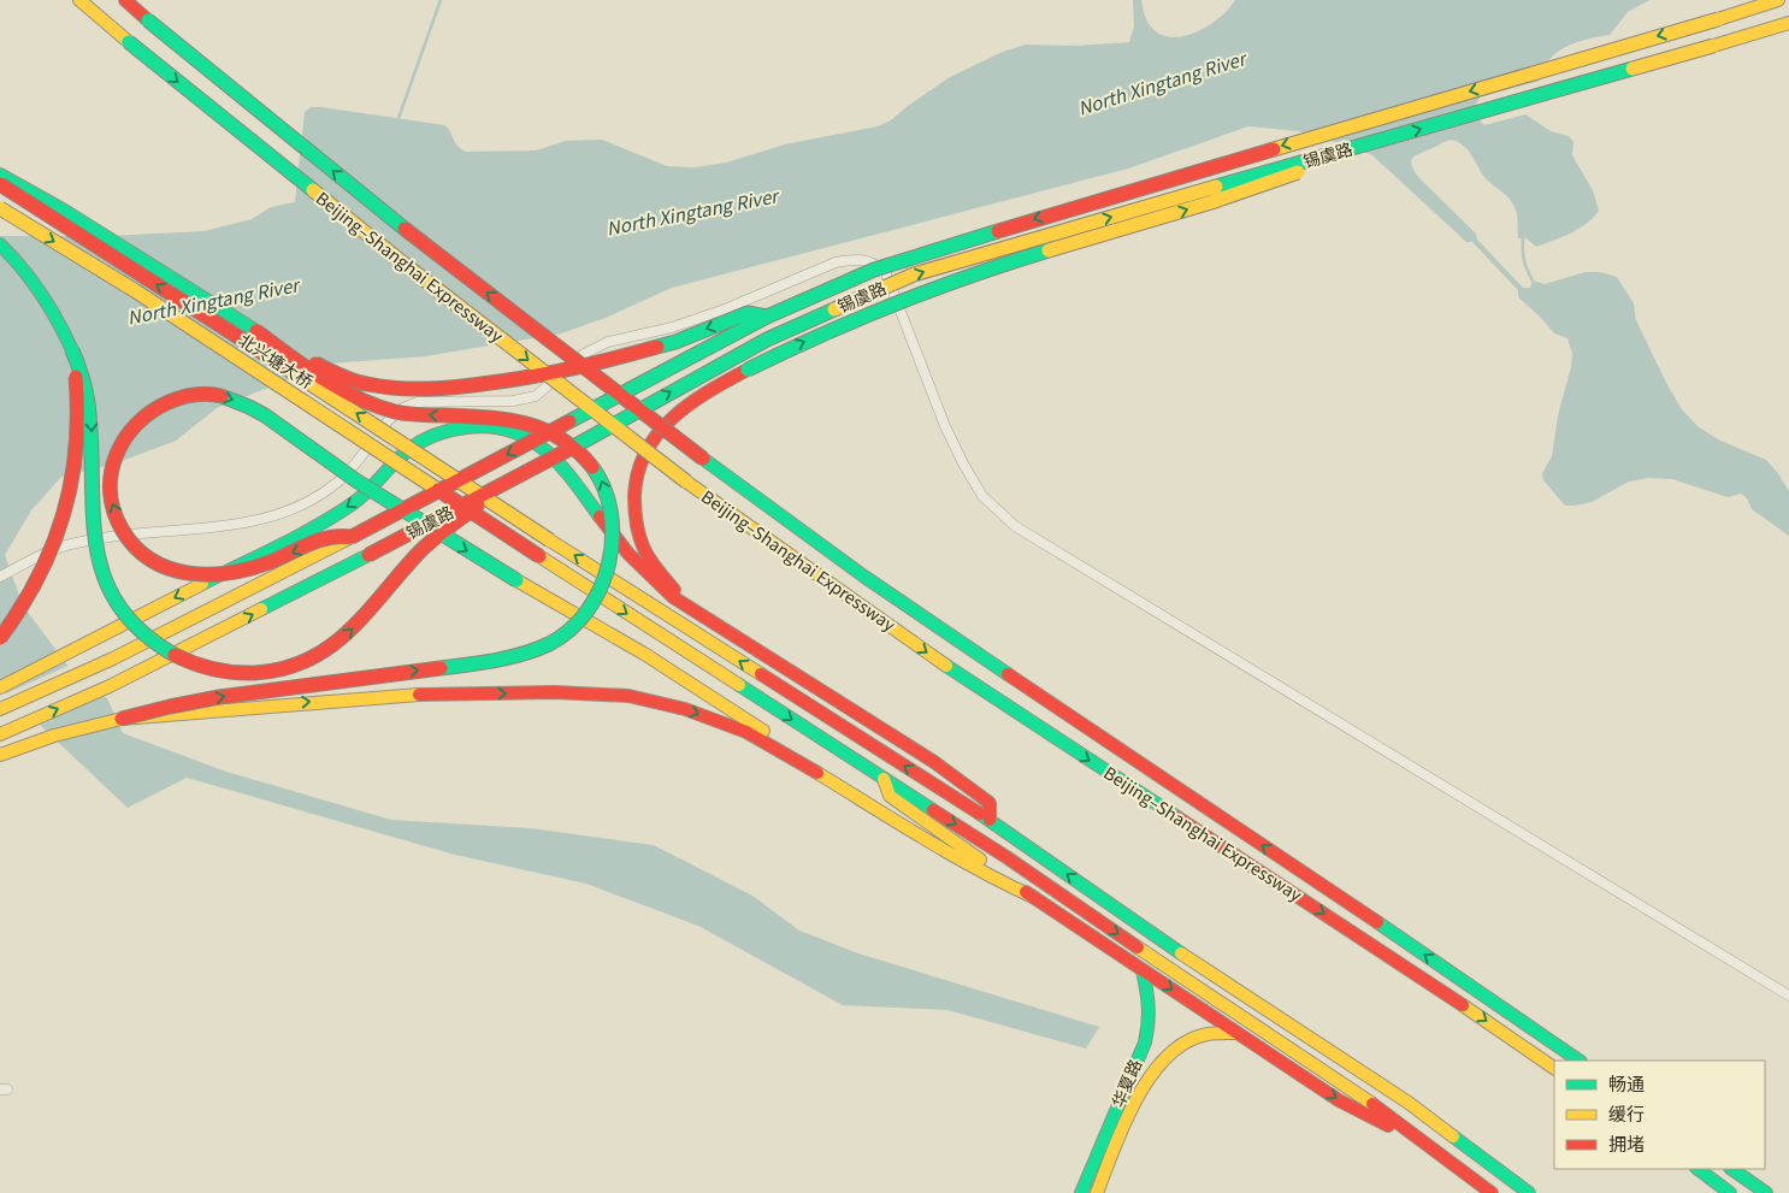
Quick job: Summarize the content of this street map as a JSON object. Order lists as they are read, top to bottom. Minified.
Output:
{"streets":{"main road":["锡虞路","Beijing–Shanghai Expressway","北兴塘大桥","华夏路"]},"water":["North Xingtang River"],"legend":["畅通","缓行","拥堵"]}
